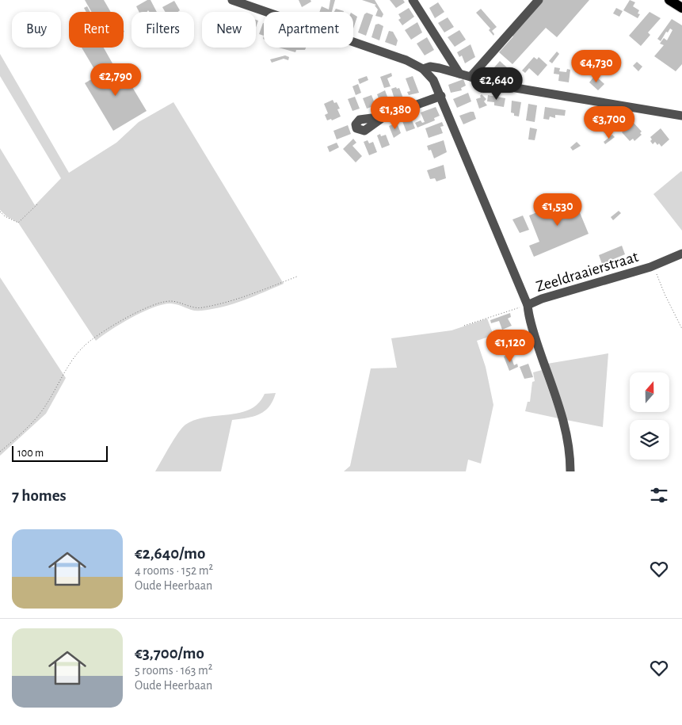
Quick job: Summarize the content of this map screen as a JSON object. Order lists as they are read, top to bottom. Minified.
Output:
{"streets":{"street":["Zeeldraaierstraat"]},"scale_bar":"100 m","north":"top","page":{"chip":["Buy","Rent","Filters","New","Apartment"],"price":["€4,730","€2,790","€2,640","€1,380","€3,700","€1,530","€1,120"],"scale":"100 m","heading":"7 homes","list":[{"name":"€2,640/mo","note":"4 rooms · 152 m² · Oude Heerbaan"},{"name":"€3,700/mo","note":"5 rooms · 163 m² · Oude Heerbaan"}]}}
